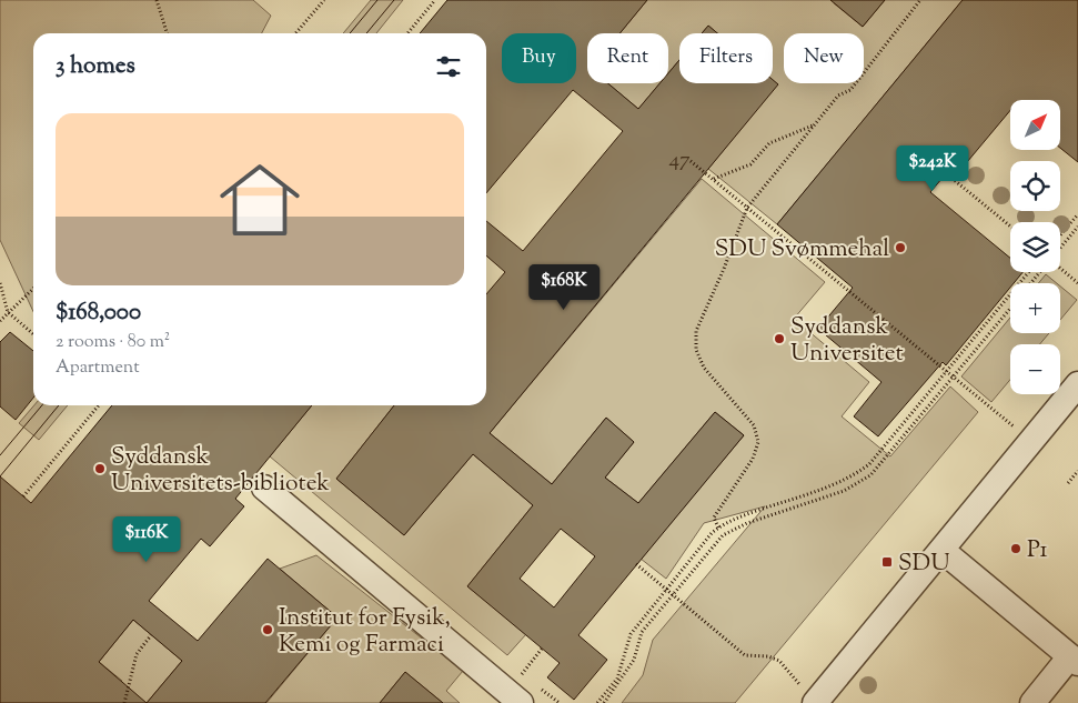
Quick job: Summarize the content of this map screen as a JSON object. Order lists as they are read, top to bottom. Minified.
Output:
{"places":{"other":["SDU Svømmehal","Syddansk Universitet","Syddansk Universitets-bibliotek","P1","Institut for Fysik, Kemi og Farmaci"],"transit":["SDU"]},"house_numbers":["47"],"north":"top right","page":{"chip":["Buy","Rent","Filters","New"],"heading":"3 homes","map_buttons":["+","−"],"list":[{"name":"$168,000","note":"2 rooms · 80 m² · Apartment"}],"price":["$242K","$168K","$116K"]}}
